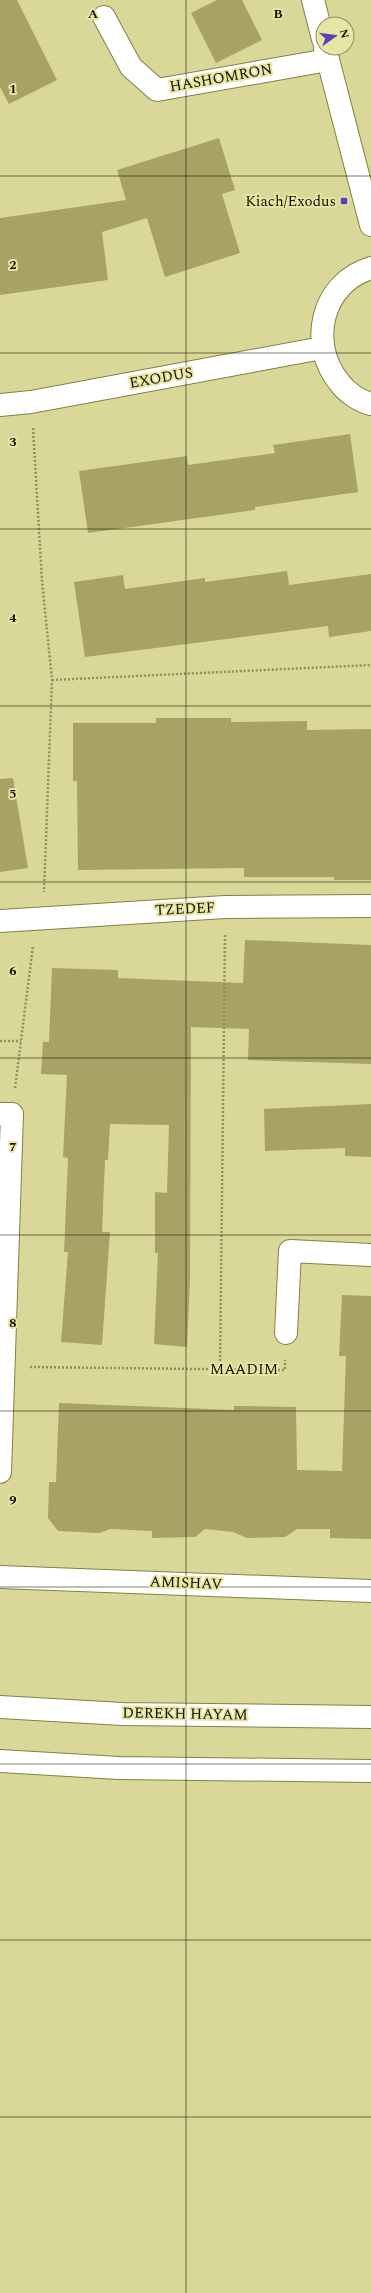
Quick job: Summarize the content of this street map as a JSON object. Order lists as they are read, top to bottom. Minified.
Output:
{"streets":{"street":["HASHOMRON","EXODUS","TZEDEF","AMISHAV","DEREKH HAYAM"],"path":["MAADIM"]},"places":{"transit":["Kiach/Exodus"]},"north":"right","grid":{"columns":["A","B"],"rows":["1","2","3","4","5","6","7","8","9"]}}
